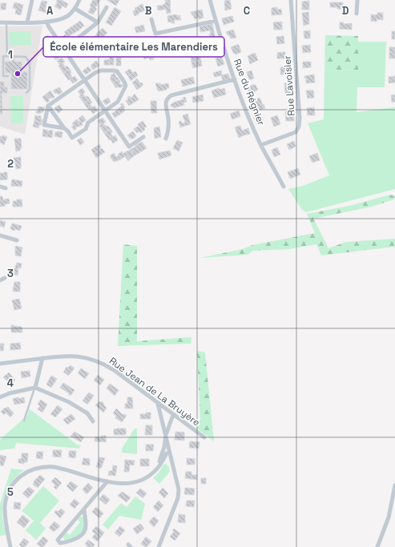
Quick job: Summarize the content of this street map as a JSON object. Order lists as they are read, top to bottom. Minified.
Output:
{"streets":{"street":["Rue Lavoisier","Rue du Régnier","Rue Jean de La Bruyère"]},"crossings":[["Rue Lavoisier","Rue du Régnier"]],"places":["École élémentaire Les Marendiers"],"grid":{"columns":["A","B","C","D"],"rows":["1","2","3","4","5"]}}
